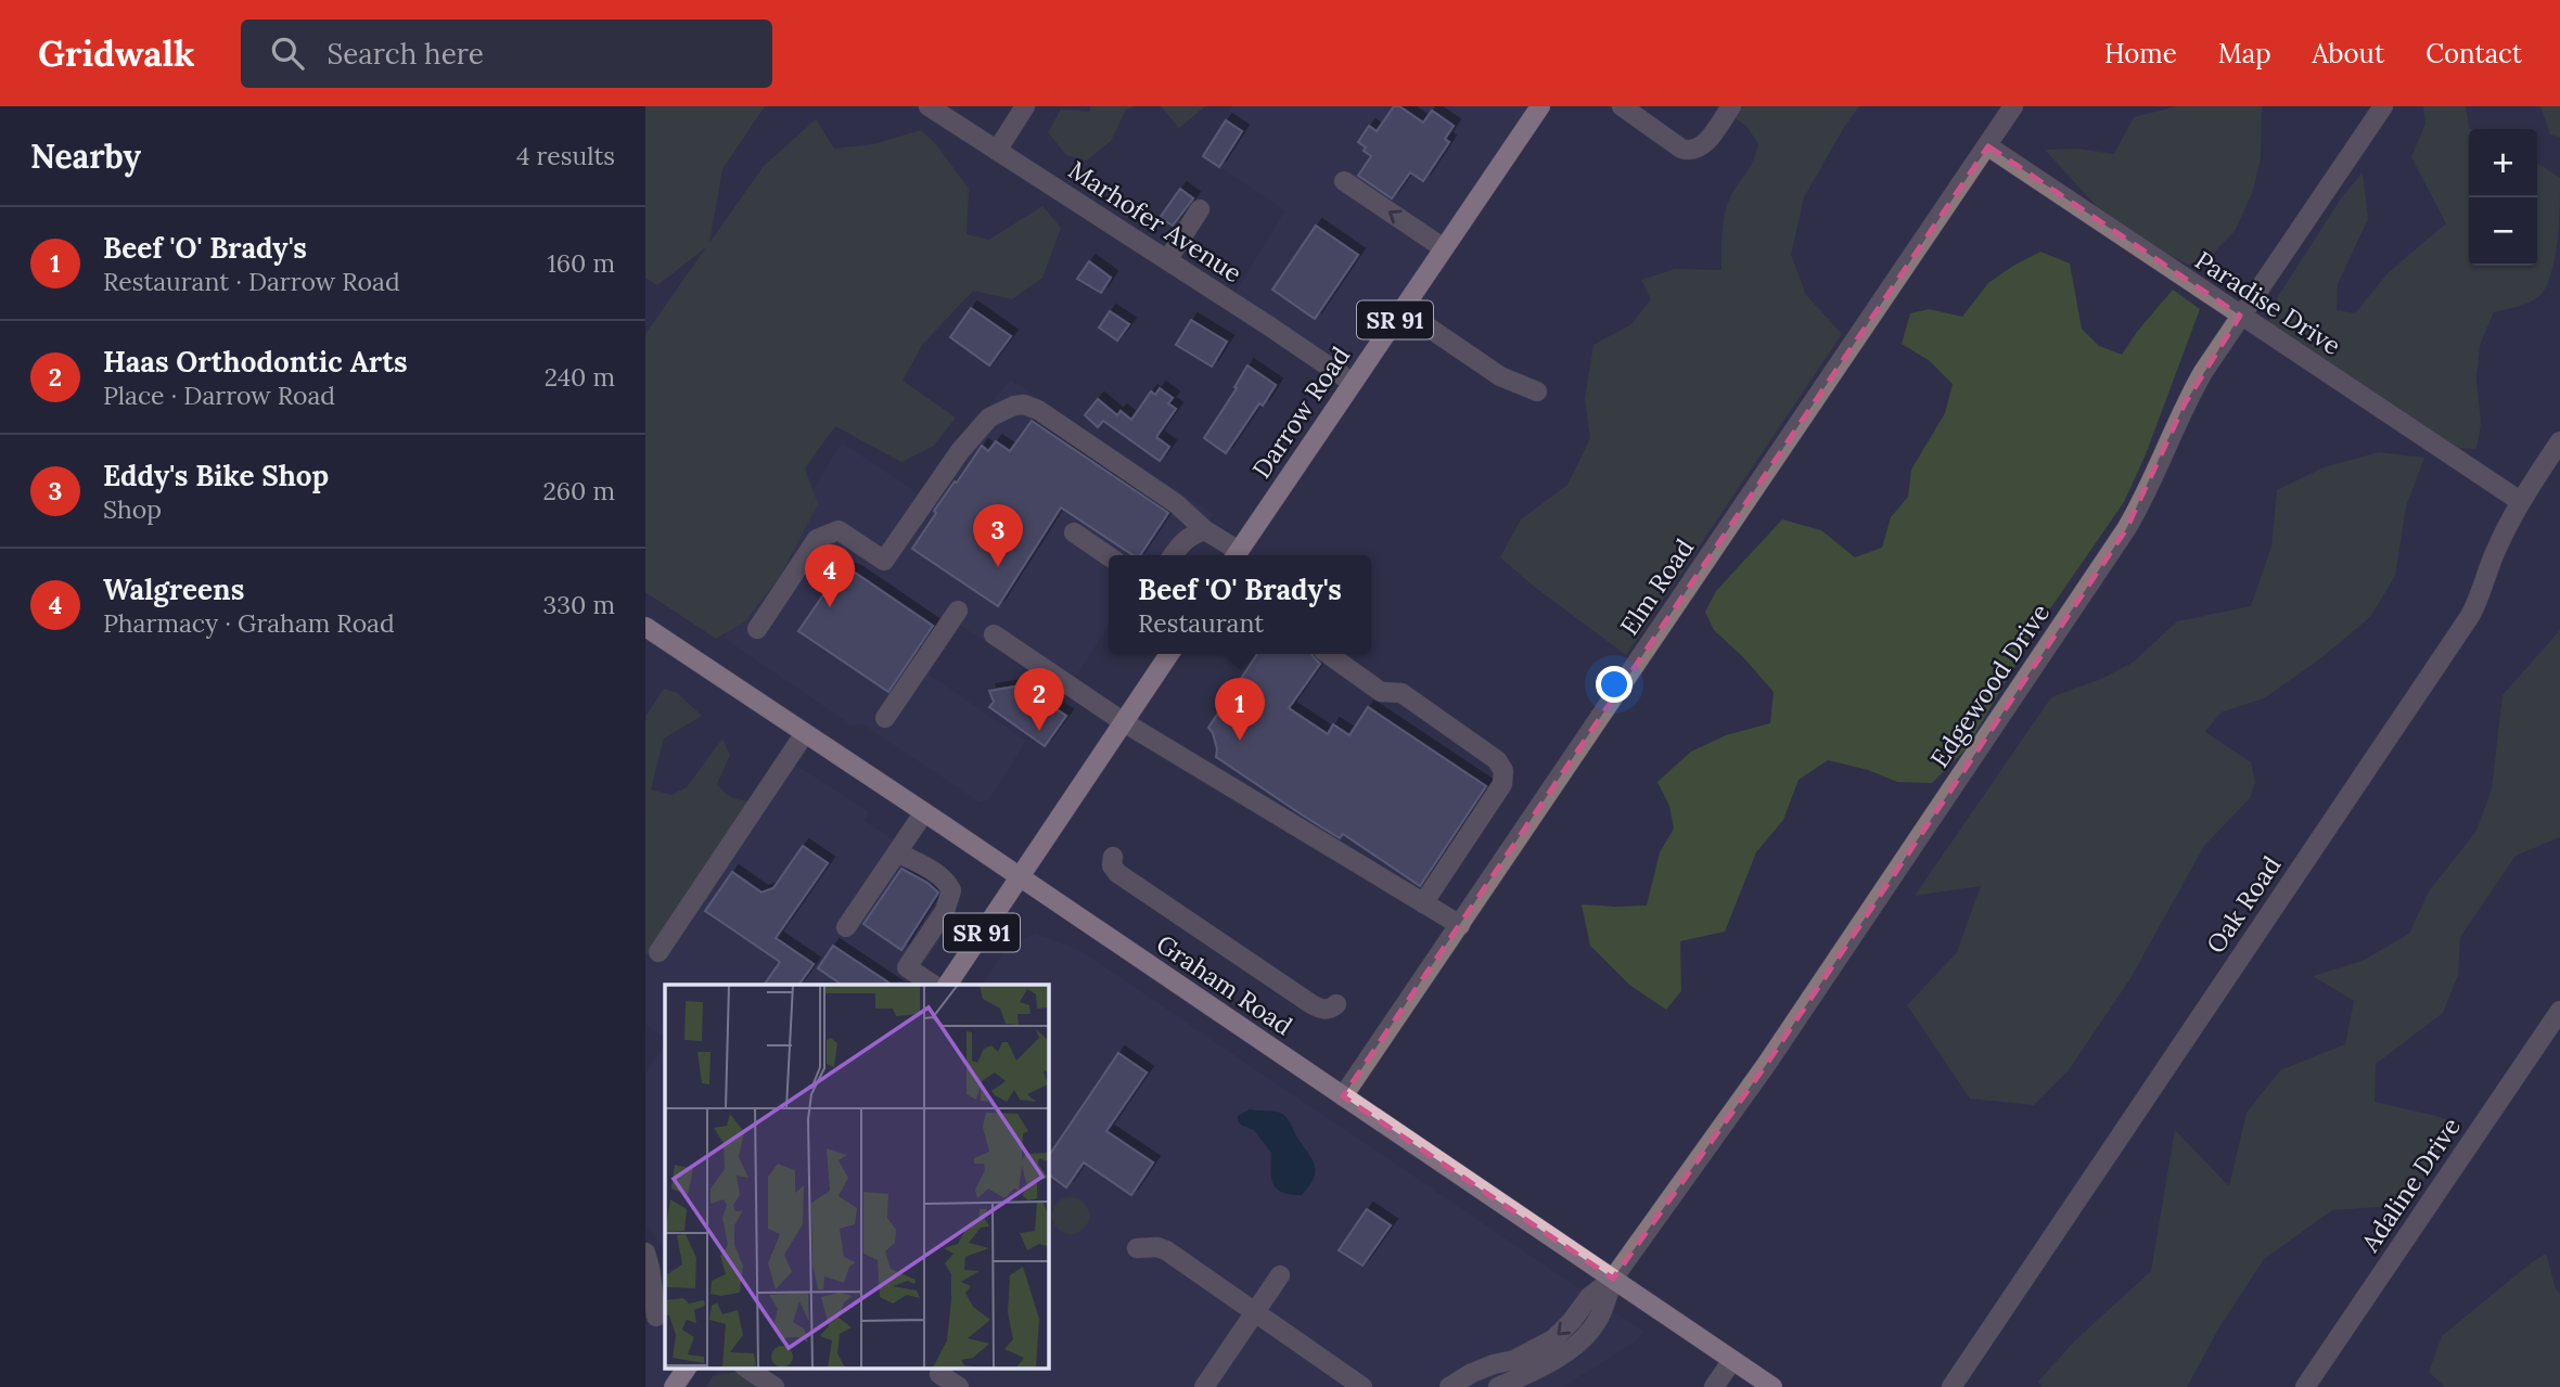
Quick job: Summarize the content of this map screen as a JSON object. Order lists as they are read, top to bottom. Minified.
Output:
{"streets":{"main road":["SR 91","Darrow Road","Graham Road"],"street":["Marhofer Avenue","Paradise Drive","Elm Road","Edgewood Drive","Oak Road","Adaline Drive"]},"crossings":[["Marhofer Avenue","Darrow Road"],["Paradise Drive","Elm Road"],["Paradise Drive","Edgewood Drive"],["Paradise Drive","Oak Road"],["SR 91","Graham Road"],["Elm Road","Graham Road"],["Edgewood Drive","Graham Road"]],"page":{"header":"Gridwalk","search":"Search here","nav":["Home","Map","About","Contact"],"heading":["Nearby","4 results"],"map_buttons":["+","−"],"list":[{"mark":"1","name":"Beef 'O' Brady's","note":"Restaurant · Darrow Road","value":"160 m"},{"mark":"2","name":"Haas Orthodontic Arts","note":"Place · Darrow Road","value":"240 m"},{"mark":"3","name":"Eddy's Bike Shop","note":"Shop","value":"260 m"},{"mark":"4","name":"Walgreens","note":"Pharmacy · Graham Road","value":"330 m"}],"pins":["3","4","2","1"],"popup":["Beef 'O' Brady's","Restaurant"]}}
